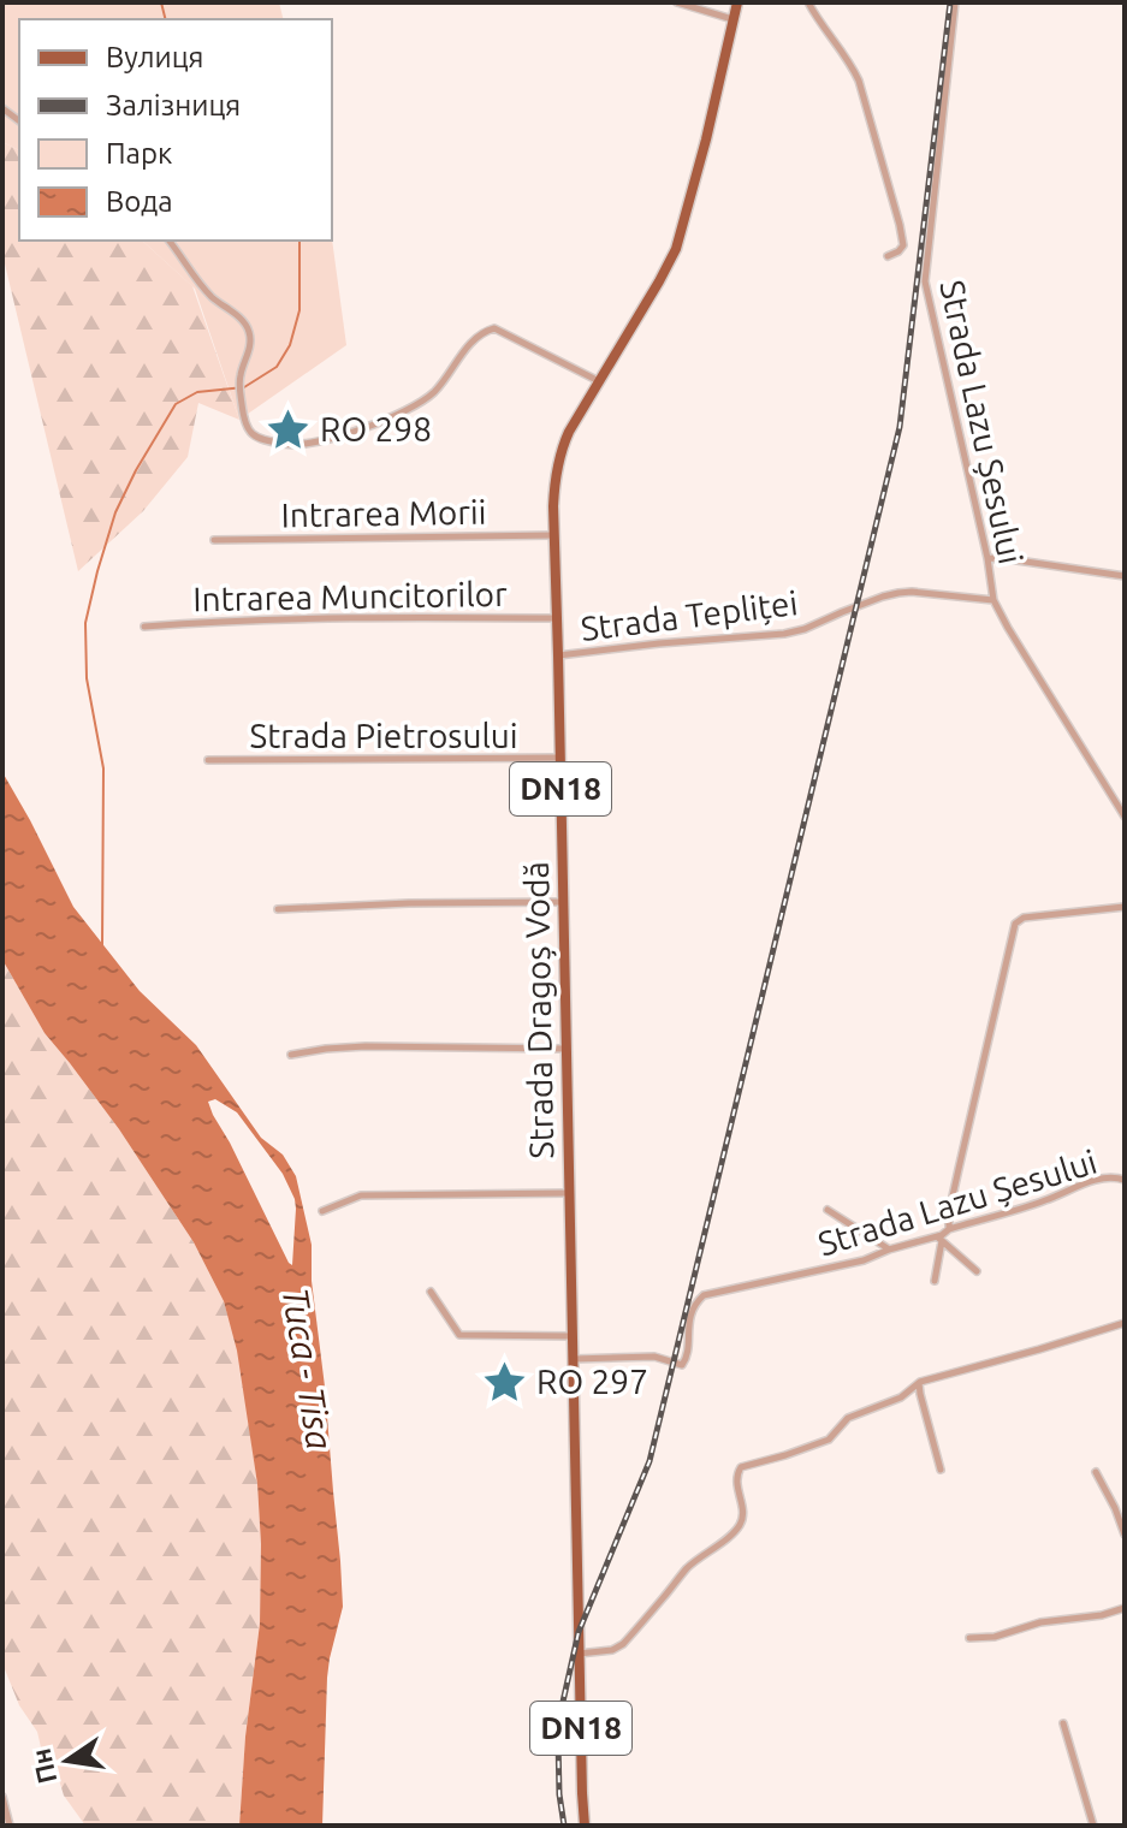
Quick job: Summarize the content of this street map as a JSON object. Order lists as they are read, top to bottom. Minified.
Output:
{"streets":{"main road":["DN18","Strada Dragoș Vodă"],"street":["Strada Lazu Șesului","Intrarea Morii","Intrarea Muncitorilor","Strada Tepliței","Strada Pietrosului"]},"crossings":[["Strada Lazu Șesului","Strada Tepliței"],["Strada Lazu Șesului","Strada Dragoș Vodă"],["Intrarea Morii","Strada Dragoș Vodă"],["Intrarea Muncitorilor","Strada Dragoș Vodă"],["Strada Tepliței","Strada Dragoș Vodă"],["Strada Pietrosului","Strada Dragoș Vodă"]],"water":["Тиса - Tisa"],"places":{"place":["RO 298","RO 297"]},"legend":["Вулиця","Залізниця","Парк","Вода"],"north":"left"}
